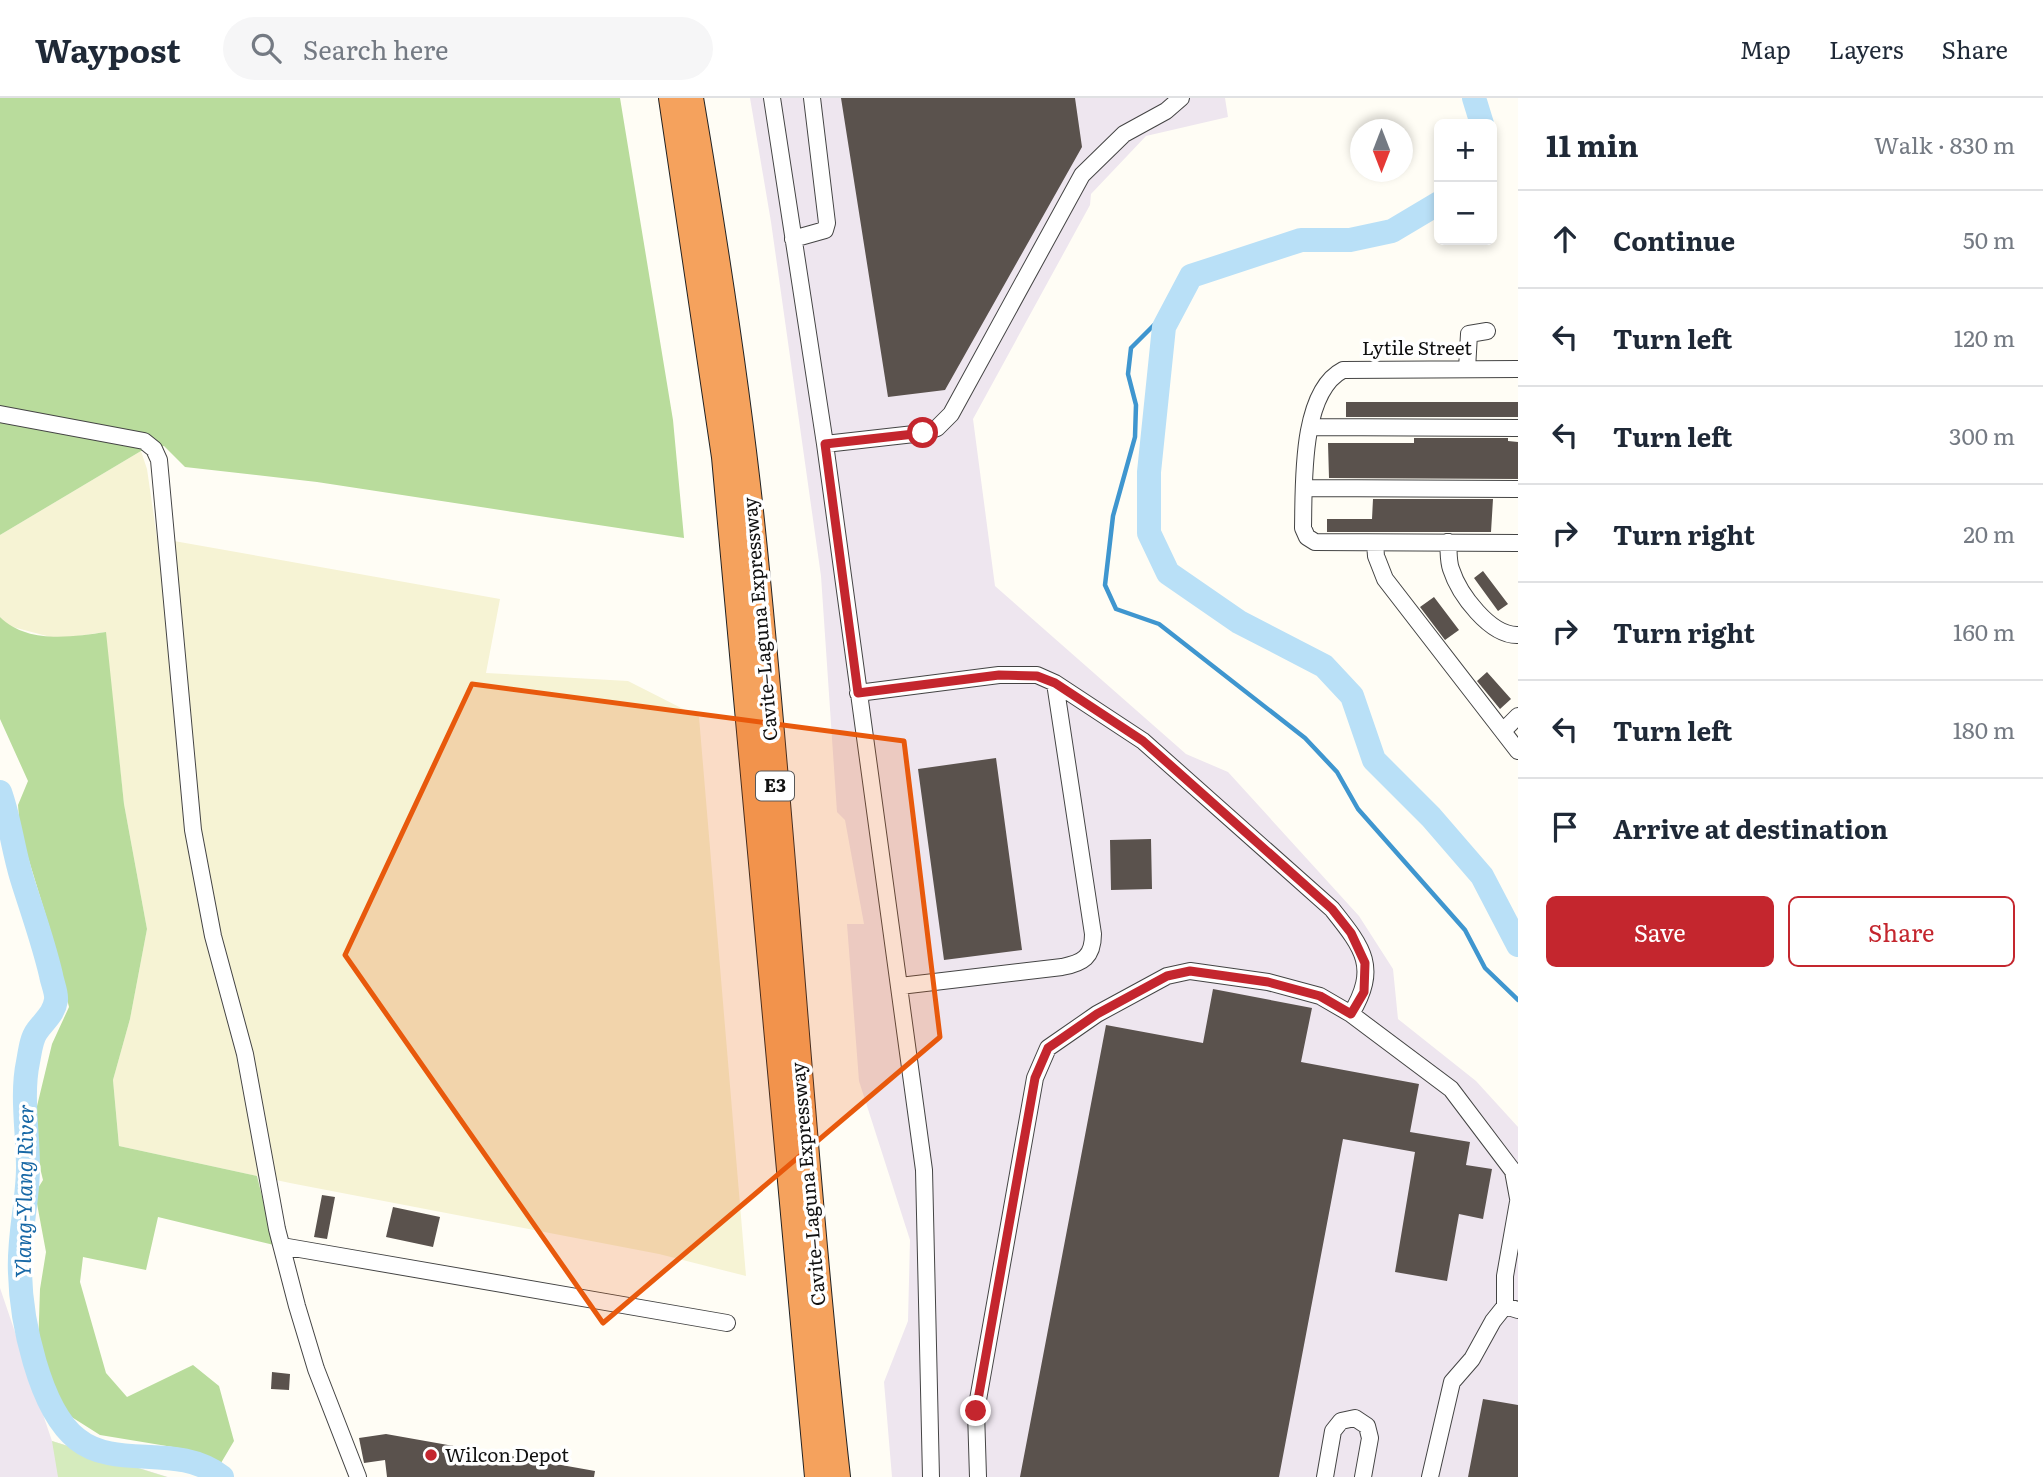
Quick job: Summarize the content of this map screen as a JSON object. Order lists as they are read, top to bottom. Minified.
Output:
{"streets":{"highway":["Cavite–Laguna Expressway","E3"],"street":["Lytile Street"]},"water":["Ylang-Ylang River"],"places":["Wilcon Depot"],"north":"bottom","page":{"header":"Waypost","search":"Search here","nav":["Map","Layers","Share"],"heading":["11 min","Walk · 830 m"],"map_buttons":["+","−"],"list":[["Continue","50 m"],["Turn left","120 m"],["Turn left","300 m"],["Turn right","20 m"],["Turn right","160 m"],["Turn left","180 m"],"Arrive at destination"],"buttons":["Save","Share"]}}
